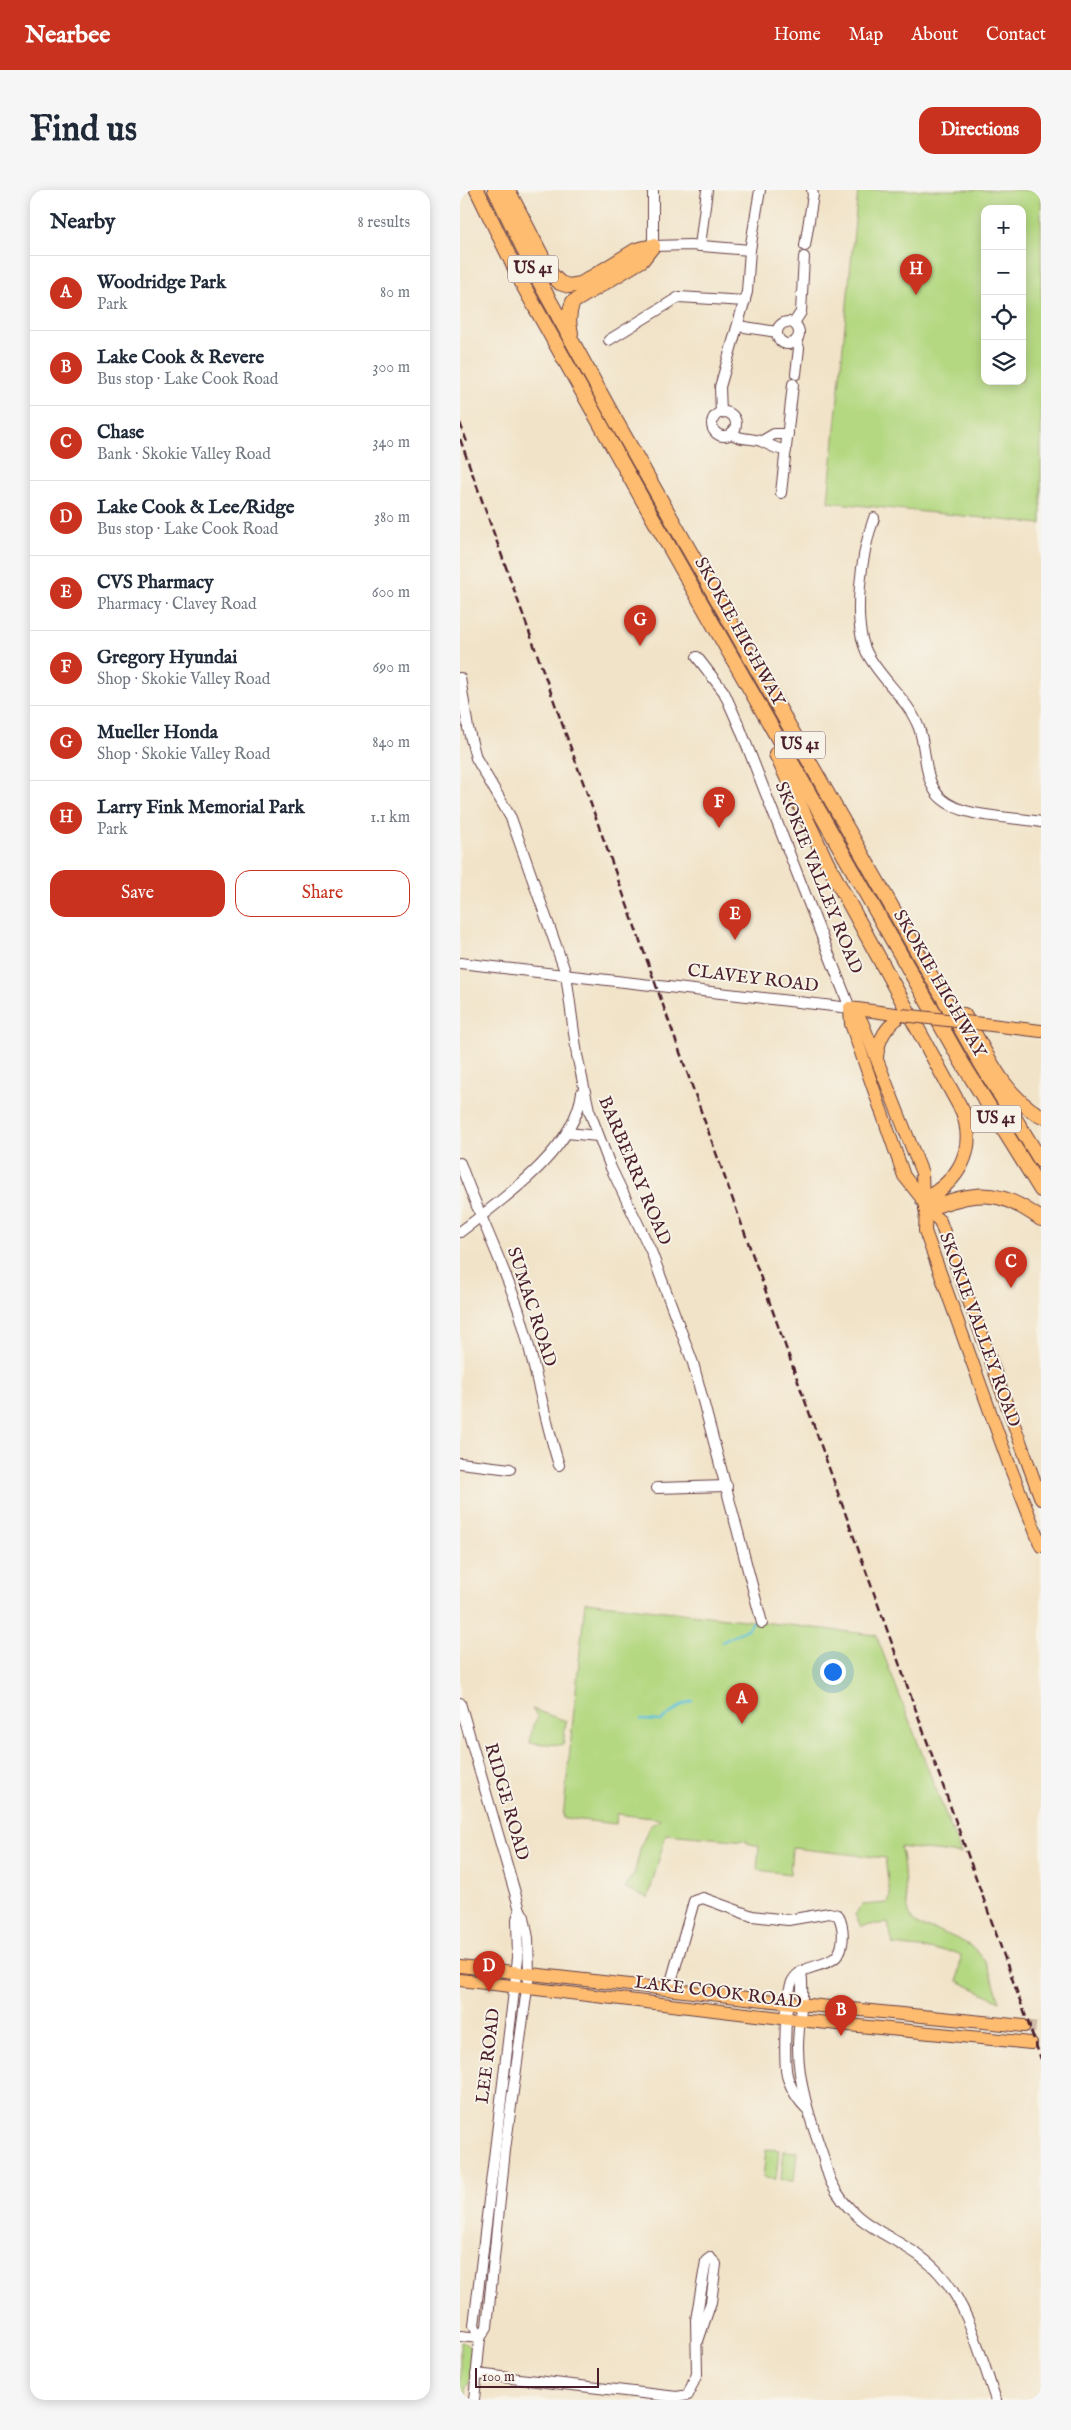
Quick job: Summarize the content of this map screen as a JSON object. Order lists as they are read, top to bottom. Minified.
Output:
{"streets":{"highway":["US 41","SKOKIE HIGHWAY"],"main road":["SKOKIE VALLEY ROAD","CLAVEY ROAD","LAKE COOK ROAD"],"street":["BARBERRY ROAD","SUMAC ROAD","RIDGE ROAD","LEE ROAD"]},"crossings":[["SKOKIE VALLEY ROAD","CLAVEY ROAD"],["CLAVEY ROAD","BARBERRY ROAD"],["RIDGE ROAD","LAKE COOK ROAD"],["RIDGE ROAD","LEE ROAD"],["LAKE COOK ROAD","LEE ROAD"]],"scale_bar":"100 m","page":{"header":"Nearbee","nav":["Home","Map","About","Contact"],"buttons":["Directions",["Save","Share"]],"title":"Find us","heading":["Nearby","8 results"],"map_buttons":["+","−"],"pins":["H","G","F","E","C","A","D","B"],"list":[{"mark":"A","name":"Woodridge Park","note":"Park","value":"80 m"},{"mark":"B","name":"Lake Cook & Revere","note":"Bus stop · Lake Cook Road","value":"300 m"},{"mark":"C","name":"Chase","note":"Bank · Skokie Valley Road","value":"340 m"},{"mark":"D","name":"Lake Cook & Lee/Ridge","note":"Bus stop · Lake Cook Road","value":"380 m"},{"mark":"E","name":"CVS Pharmacy","note":"Pharmacy · Clavey Road","value":"600 m"},{"mark":"F","name":"Gregory Hyundai","note":"Shop · Skokie Valley Road","value":"690 m"},{"mark":"G","name":"Mueller Honda","note":"Shop · Skokie Valley Road","value":"840 m"},{"mark":"H","name":"Larry Fink Memorial Park","note":"Park","value":"1.1 km"}],"scale":"100 m"}}
